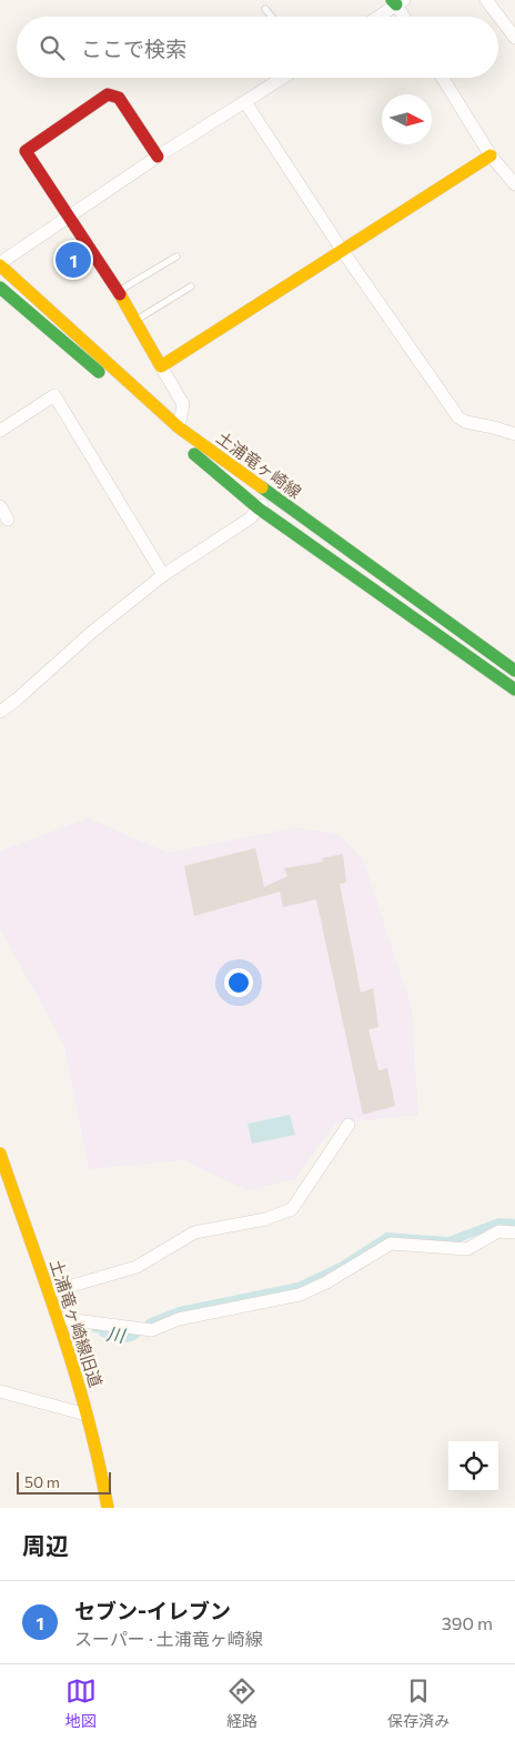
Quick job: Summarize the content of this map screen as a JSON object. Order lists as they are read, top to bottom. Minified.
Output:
{"streets":{"main road":["土浦竜ヶ崎線","土浦竜ヶ崎線旧道"]},"water":["川"],"scale_bar":"50 m","north":"right","page":{"search":"ここで検索","pins":"1","scale":"50 m","heading":"周辺","list":[{"mark":"1","name":"セブン-イレブン","note":"スーパー · 土浦竜ヶ崎線","value":"390 m"}],"nav":["地図","経路","保存済み"]}}
